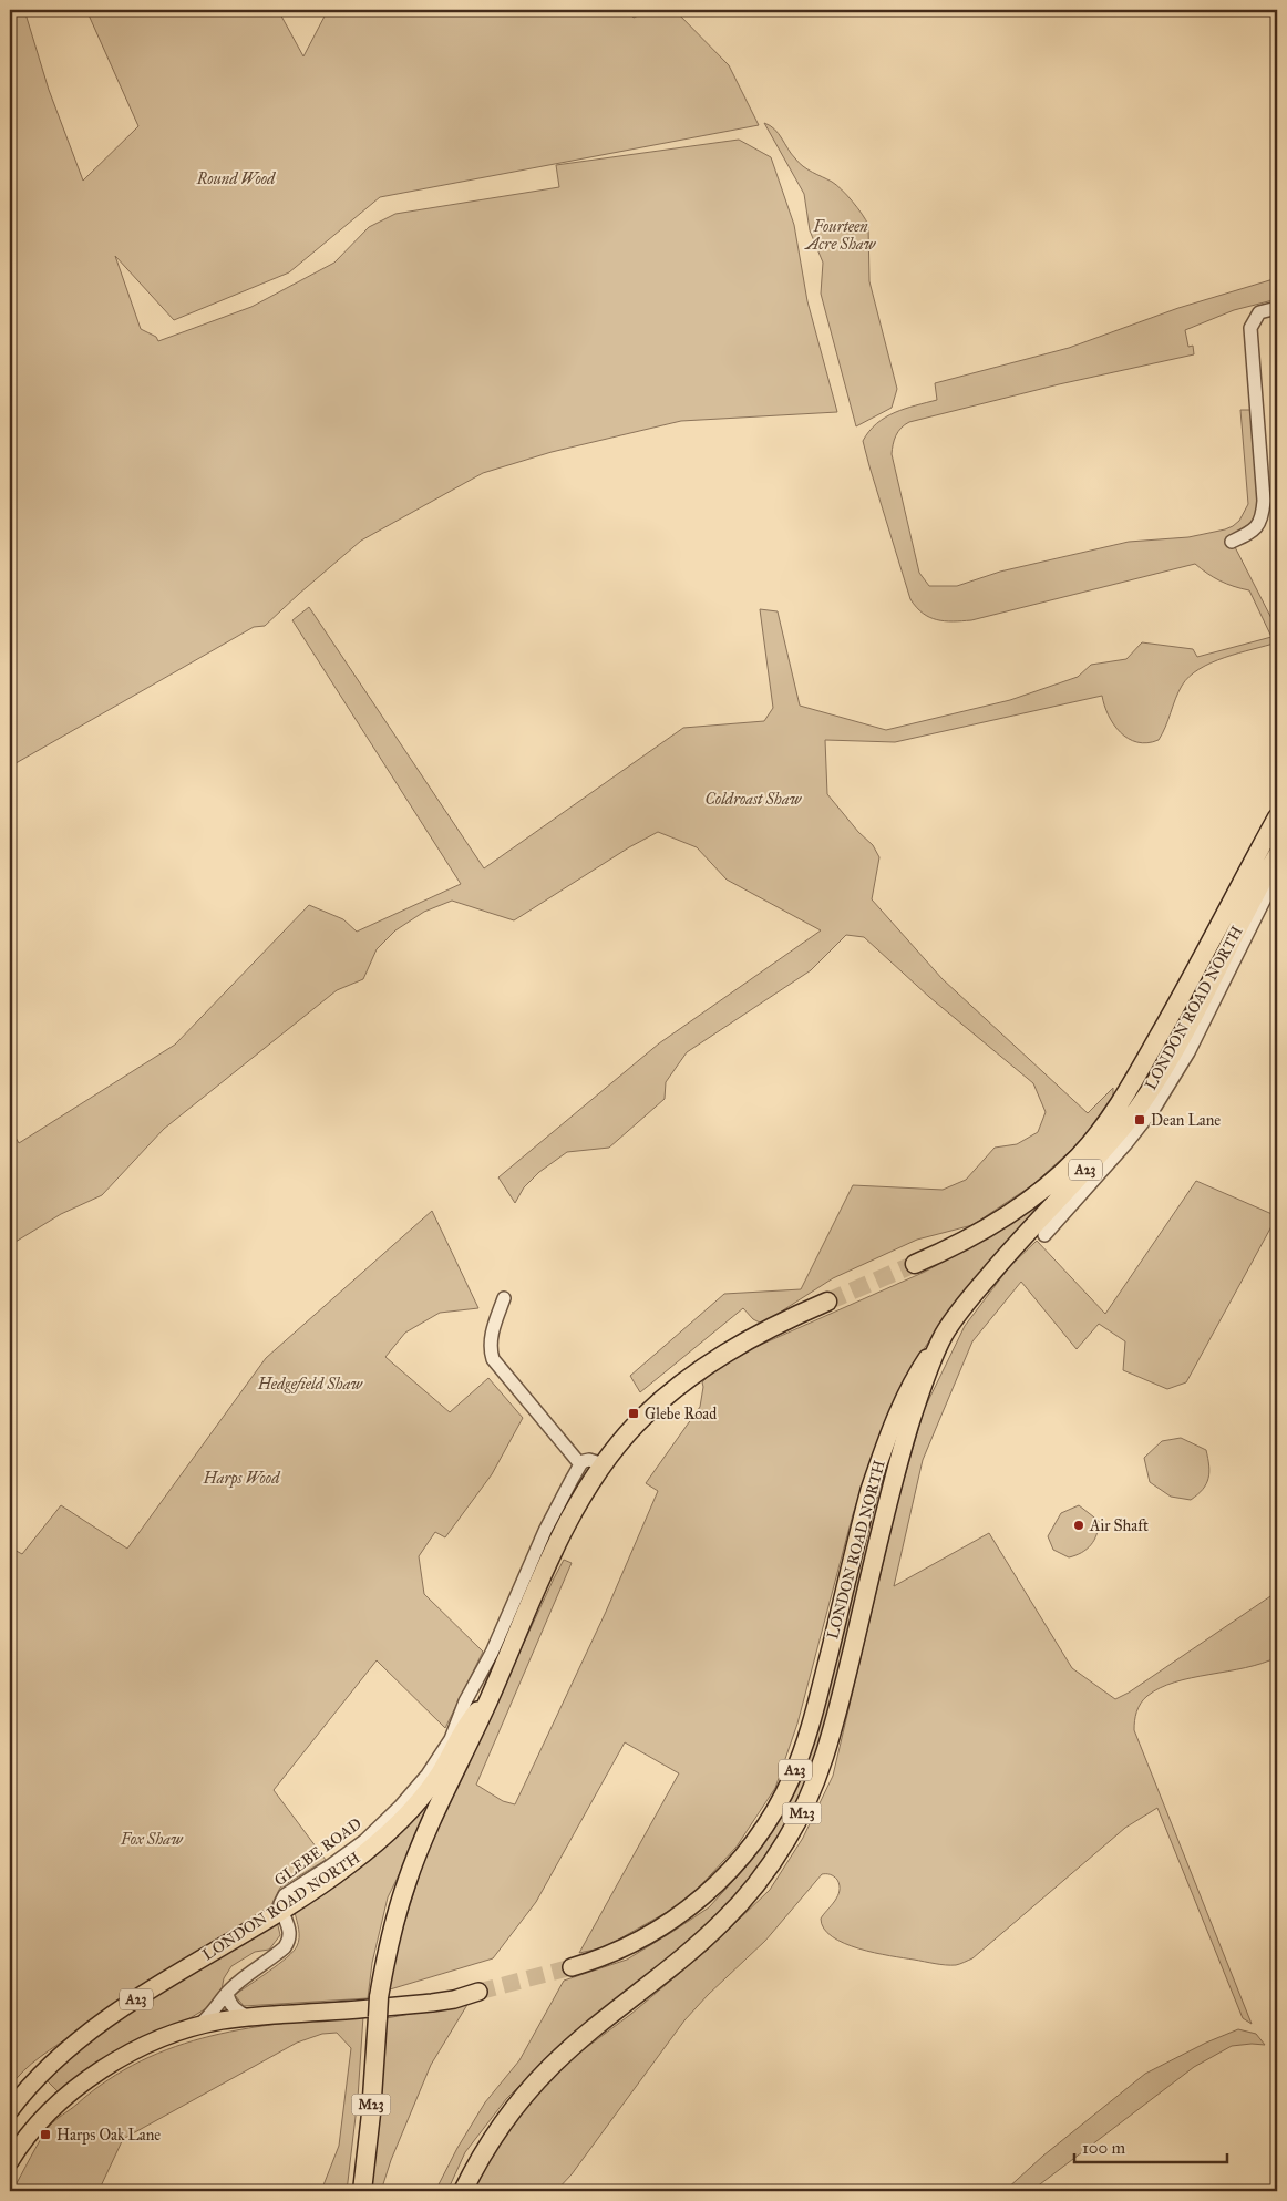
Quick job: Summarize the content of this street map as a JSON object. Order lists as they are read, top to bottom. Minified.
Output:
{"streets":{"highway":["LONDON ROAD NORTH","A23","M23"],"street":["GLEBE ROAD"]},"crossings":[["LONDON ROAD NORTH","A23"],["LONDON ROAD NORTH","M23"],["LONDON ROAD NORTH","GLEBE ROAD"]],"parks":["Round Wood","Fourteen Acre Shaw","Coldroast Shaw","Hedgefield Shaw","Harps Wood","Fox Shaw"],"places":{"transit":["Dean Lane","Glebe Road","Harps Oak Lane"],"other":["Air Shaft"]},"scale_bar":"100 m"}
